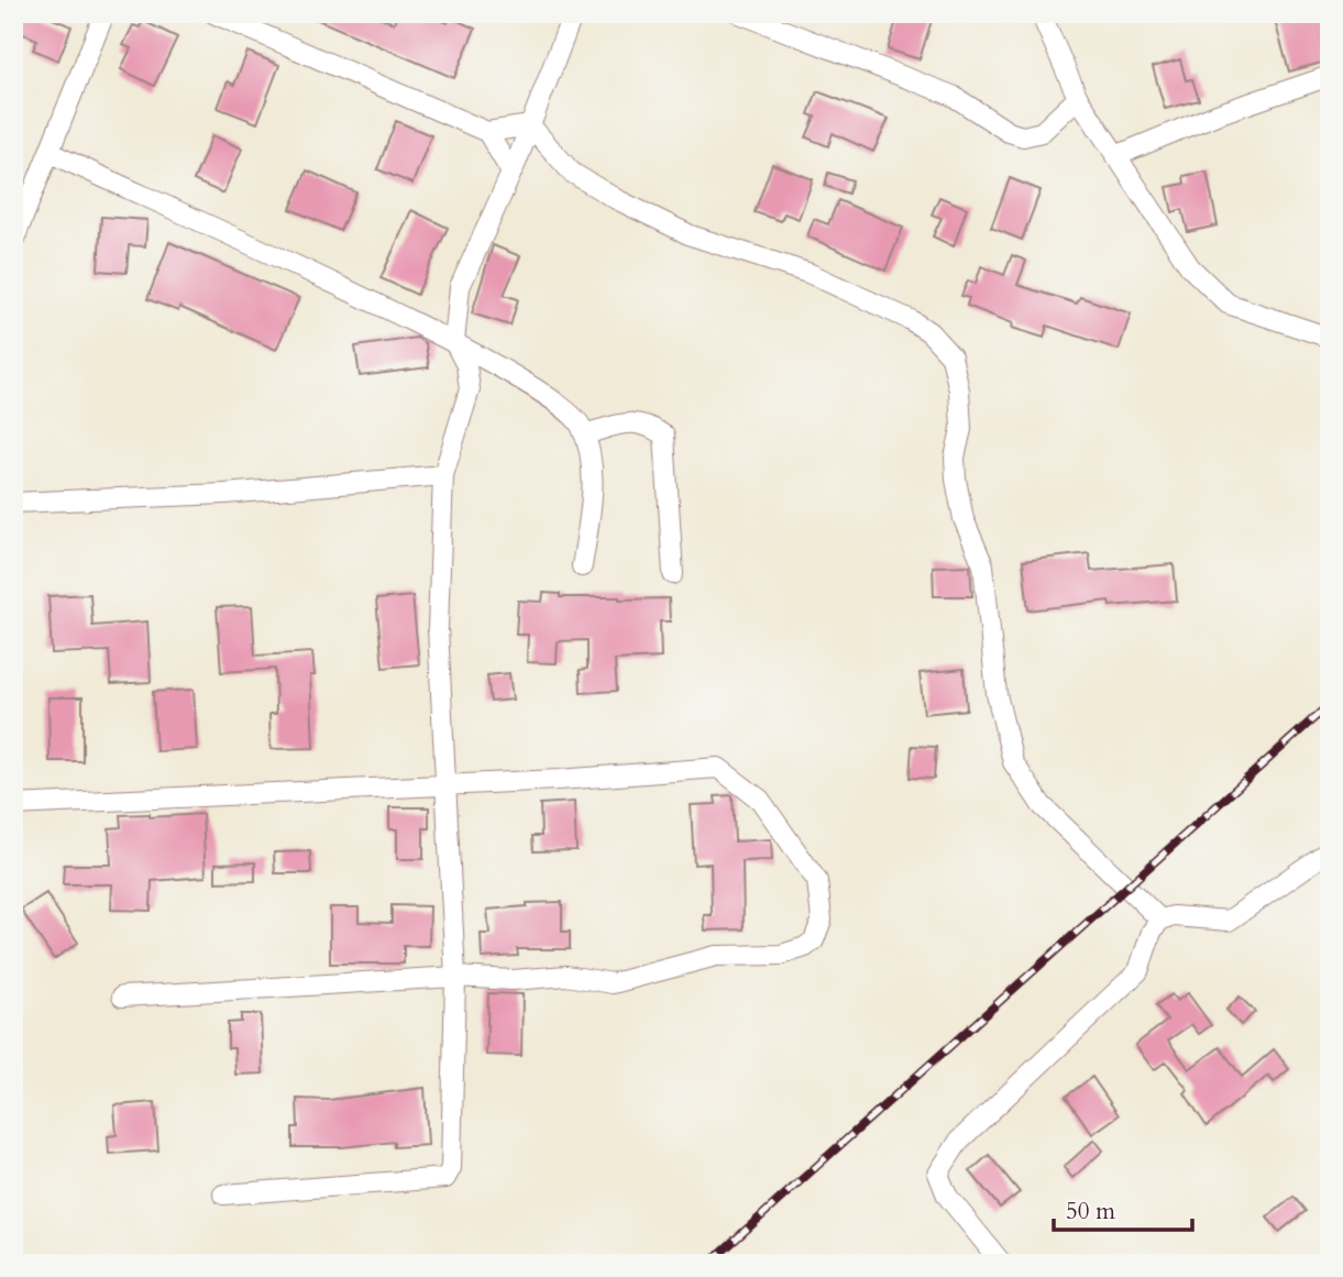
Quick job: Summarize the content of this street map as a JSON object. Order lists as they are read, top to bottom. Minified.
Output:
{"scale_bar":"50 m"}
